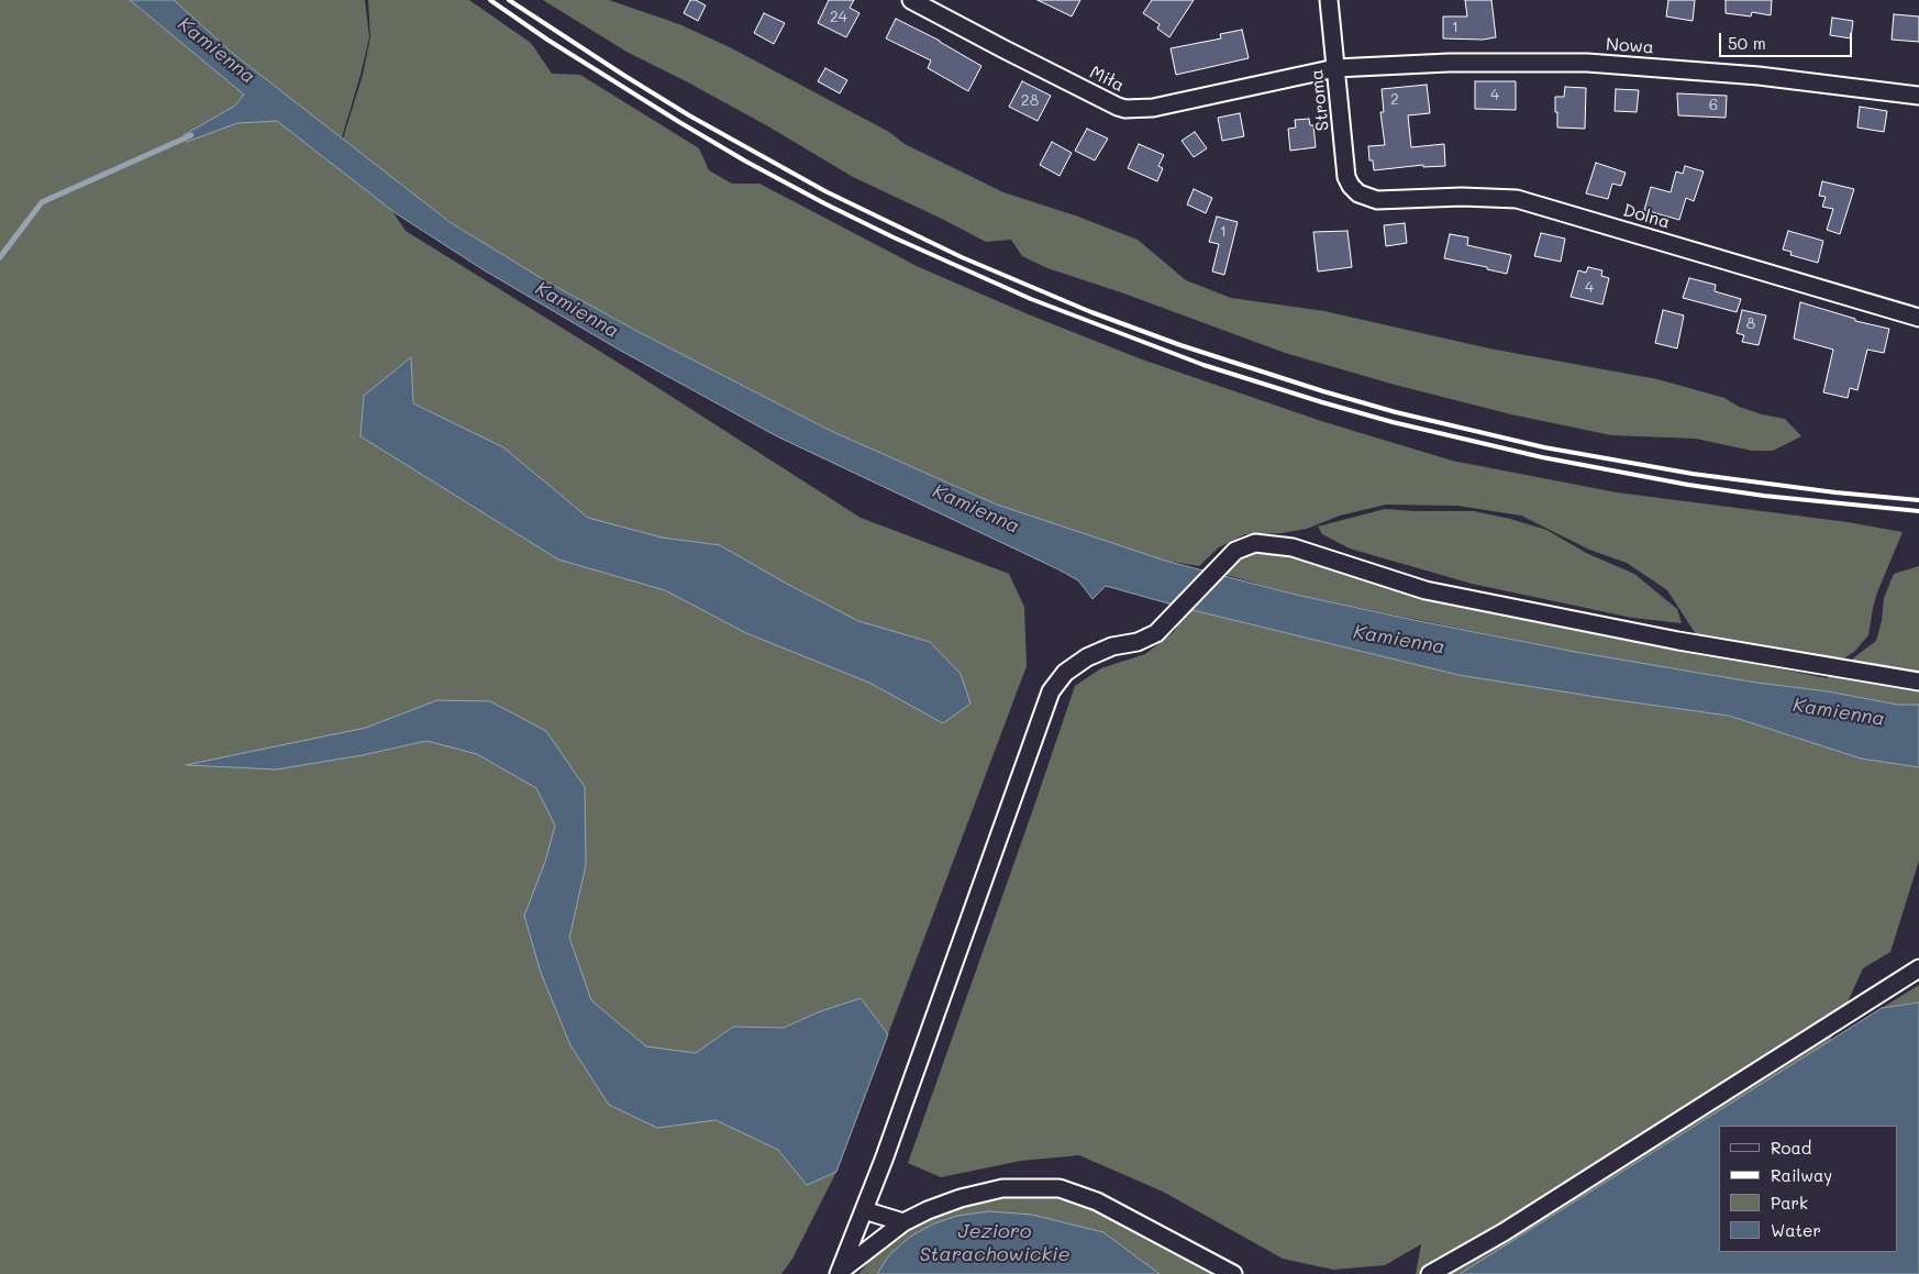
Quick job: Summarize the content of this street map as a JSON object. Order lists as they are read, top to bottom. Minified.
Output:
{"streets":{"street":["Nowa","Miła","Stroma","Dolna"]},"crossings":[["Nowa","Miła"],["Nowa","Stroma"],["Miła","Stroma"],["Stroma","Dolna"]],"water":["Kamienna","Jezioro Starachowickie"],"house_numbers":["24","1","4","2","28","6","1","4","8"],"legend":["Road","Railway","Park","Water"],"scale_bar":"50 m"}
